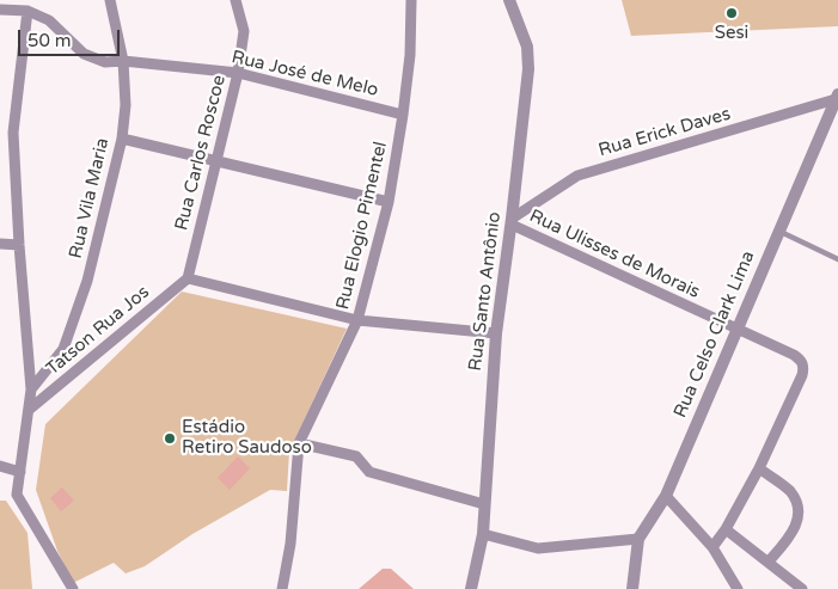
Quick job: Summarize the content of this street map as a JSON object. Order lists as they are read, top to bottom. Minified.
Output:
{"streets":{"street":["Rua José de Melo","Rua Erick Daves","Rua Carlos Roscoe","Rua Vila Maria","Rua Elogio Pimentel","Rua Ulisses de Morais","Rua Santo Antônio","Tatson Rua Jos","Rua Celso Clark Lima"]},"crossings":[["Rua José de Melo","Rua Carlos Roscoe"],["Rua José de Melo","Rua Vila Maria"],["Rua José de Melo","Rua Elogio Pimentel"],["Rua Erick Daves","Rua Ulisses de Morais"],["Rua Erick Daves","Rua Santo Antônio"],["Rua Erick Daves","Rua Celso Clark Lima"],["Rua Carlos Roscoe","Tatson Rua Jos"],["Rua Ulisses de Morais","Rua Santo Antônio"],["Rua Ulisses de Morais","Rua Celso Clark Lima"]],"places":["Sesi","Estádio Retiro Saudoso"],"scale_bar":"50 m"}
